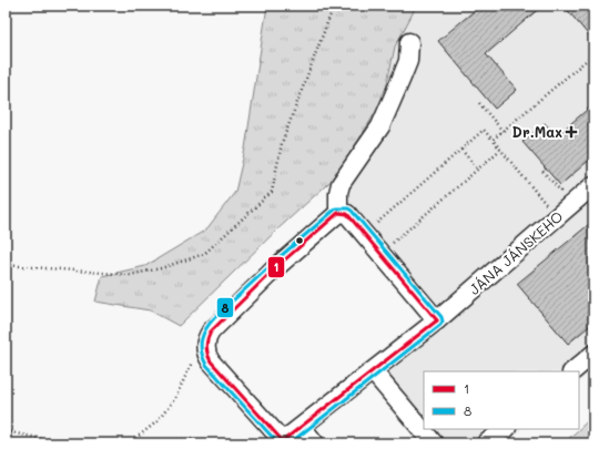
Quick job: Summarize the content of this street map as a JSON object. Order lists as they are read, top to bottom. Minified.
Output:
{"streets":{"street":["JÁNA JÁNSKEHO"]},"places":{"health":["Dr.Max"]},"lines":["transit line 8","transit line 1"],"legend":["1","8"]}
